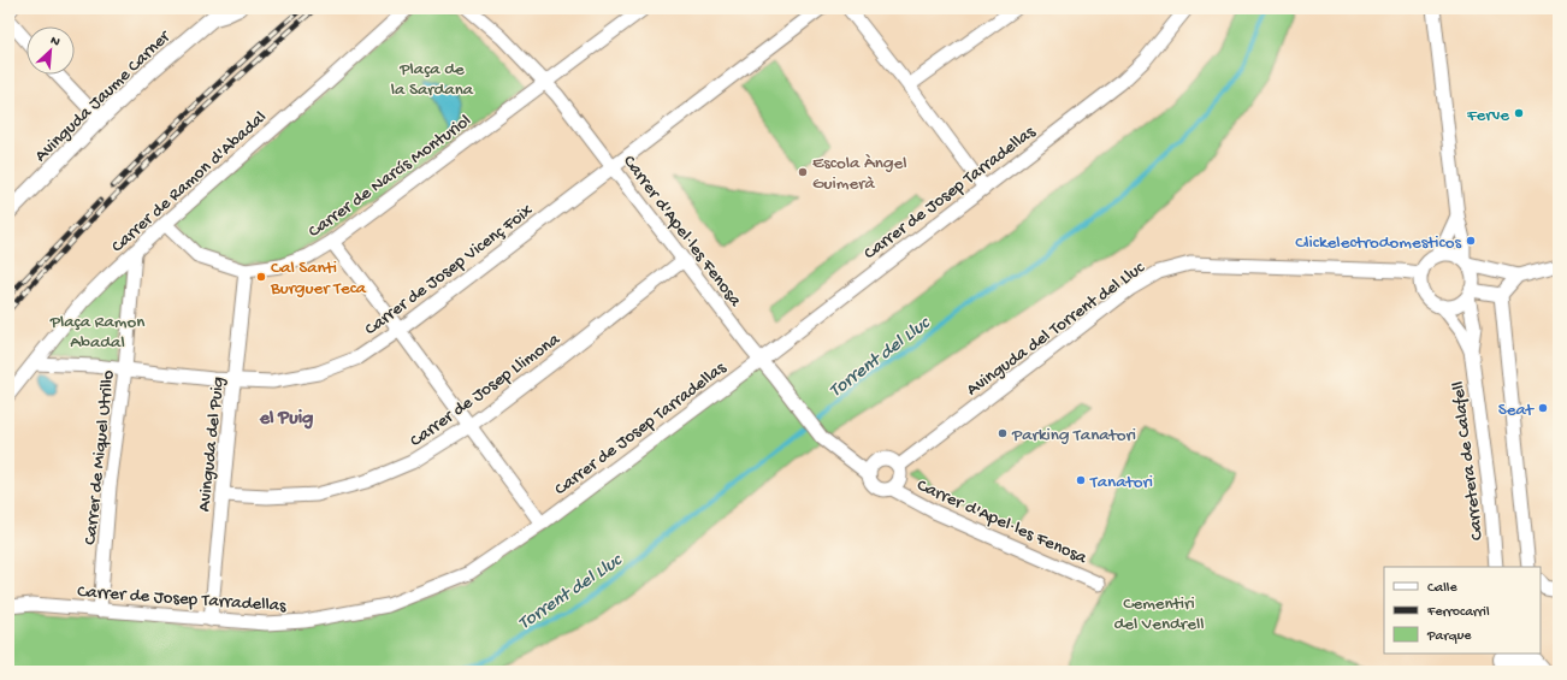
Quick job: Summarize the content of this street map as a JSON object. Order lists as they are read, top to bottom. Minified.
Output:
{"streets":{"street":["Avinguda Jaume Carner","Carrer de Narcís Monturiol","Carrer de Ramon d'Abadal","Carrer de Josep Tarradellas","Carrer d'Apel·les Fenosa","Carrer de Josep Vicenç Foix","Avinguda del Torrent del Lluc","Carrer de Josep Llimona","Avinguda del Puig","Carrer de Miquel Utrillo","Carretera de Calafell"]},"crossings":[["Carrer de Narcís Monturiol","Carrer de Ramon d'Abadal"],["Carrer de Narcís Monturiol","Carrer d'Apel·les Fenosa"],["Carrer de Narcís Monturiol","Avinguda del Puig"],["Carrer de Ramon d'Abadal","Carrer de Josep Vicenç Foix"],["Carrer de Ramon d'Abadal","Carrer de Miquel Utrillo"],["Carrer de Josep Tarradellas","Carrer d'Apel·les Fenosa"],["Carrer de Josep Tarradellas","Avinguda del Puig"],["Carrer de Josep Tarradellas","Carrer de Miquel Utrillo"],["Carrer d'Apel·les Fenosa","Carrer de Josep Vicenç Foix"],["Carrer d'Apel·les Fenosa","Avinguda del Torrent del Lluc"],["Carrer d'Apel·les Fenosa","Carrer de Josep Llimona"],["Carrer de Josep Vicenç Foix","Avinguda del Puig"],["Carrer de Josep Vicenç Foix","Carrer de Miquel Utrillo"],["Avinguda del Torrent del Lluc","Carretera de Calafell"],["Carrer de Josep Llimona","Avinguda del Puig"]],"districts":["el Puig"],"water":["Torrent del Lluc"],"parks":["Plaça de la Sardana","Plaça Ramon Abadal","Cementiri del Vendrell"],"places":["Ferve","Escola Àngel Guimerà","Clickelectrodomesticos","Cal Santi Burguer Teca","Seat","Parking Tanatori","Tanatori"],"legend":["Calle","Ferrocarril","Parque"],"north":"top right"}
